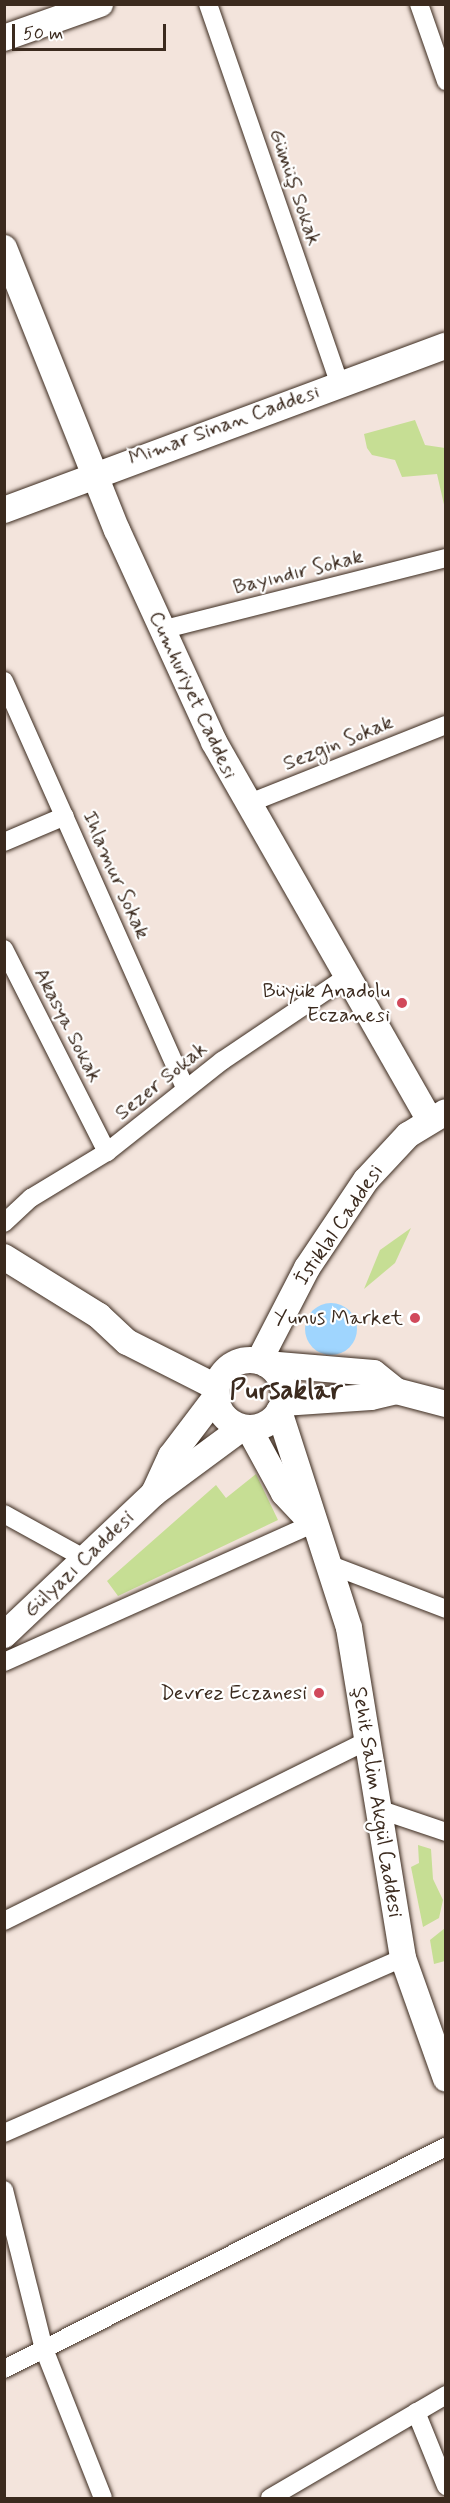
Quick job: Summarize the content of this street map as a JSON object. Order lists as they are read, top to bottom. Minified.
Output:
{"streets":{"street":["Gümüş Sokak","Mimar Sinan Caddesi","Bayındır Sokak","Cumhuriyet Caddesi","Sezgin Sokak","Ihlamur Sokak","Akasya Sokak","Sezer Sokak","İstiklal Caddesi","Gülyazı Caddesi","Şehit Salim Akgül Caddesi"]},"crossings":[["Gümüş Sokak","Mimar Sinan Caddesi"],["Mimar Sinan Caddesi","Cumhuriyet Caddesi"],["Bayındır Sokak","Cumhuriyet Caddesi"],["Cumhuriyet Caddesi","Sezgin Sokak"],["Cumhuriyet Caddesi","Sezer Sokak"],["Cumhuriyet Caddesi","İstiklal Caddesi"],["Ihlamur Sokak","Sezer Sokak"],["Akasya Sokak","Sezer Sokak"],["İstiklal Caddesi","Gülyazı Caddesi"]],"districts":["Pursaklar"],"places":["Büyük Anadolu Eczanesi","Yunus Market","Devrez Eczanesi"],"scale_bar":"50 m"}
